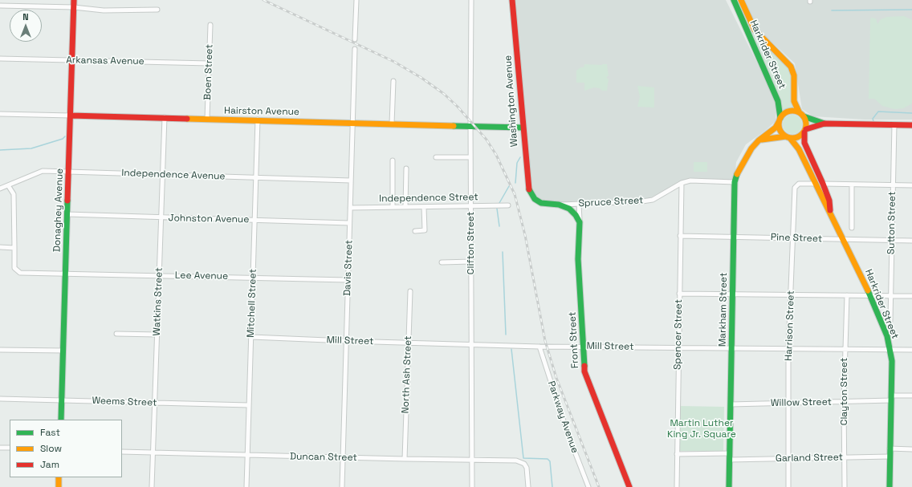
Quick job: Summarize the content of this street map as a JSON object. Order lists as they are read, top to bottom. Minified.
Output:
{"streets":{"street":["Harkrider Street","Arkansas Avenue","Boen Street","Washington Avenue","Hairston Avenue","Independence Avenue","Independence Street","Spruce Street","Donaghey Avenue","Johnston Avenue","Sutton Street","Pine Street","Clifton Street","Davis Street","Lee Avenue","Watkins Street","Mitchell Street","Markham Street","Harrison Street","Spencer Street","Front Street","Mill Street","North Ash Street","Clayton Street","Weems Street","Willow Street","Parkway Avenue","Duncan Street","Garland Street"]},"crossings":[["Harkrider Street","Pine Street"],["Harkrider Street","Markham Street"],["Harkrider Street","Harrison Street"],["Harkrider Street","Mill Street"],["Harkrider Street","Willow Street"],["Harkrider Street","Garland Street"],["Arkansas Avenue","Boen Street"],["Arkansas Avenue","Donaghey Avenue"],["Boen Street","Hairston Avenue"],["Washington Avenue","Hairston Avenue"],["Washington Avenue","Spruce Street"],["Hairston Avenue","Donaghey Avenue"],["Hairston Avenue","Clifton Street"],["Hairston Avenue","Davis Street"],["Hairston Avenue","Watkins Street"],["Hairston Avenue","Mitchell Street"],["Independence Avenue","Donaghey Avenue"],["Independence Avenue","Davis Street"],["Independence Avenue","Lee Avenue"],["Independence Avenue","Watkins Street"],["Independence Avenue","Mitchell Street"],["Independence Street","Clifton Street"],["Independence Street","Davis Street"],["Spruce Street","Markham Street"],["Spruce Street","Spencer Street"],["Spruce Street","Front Street"],["Donaghey Avenue","Johnston Avenue"],["Donaghey Avenue","Lee Avenue"],["Donaghey Avenue","Weems Street"],["Johnston Avenue","Davis Street"],["Johnston Avenue","Watkins Street"],["Johnston Avenue","Mitchell Street"],["Sutton Street","Pine Street"],["Pine Street","Markham Street"],["Pine Street","Harrison Street"],["Pine Street","Spencer Street"],["Clifton Street","Mill Street"],["Clifton Street","Duncan Street"],["Davis Street","Lee Avenue"],["Davis Street","Mill Street"],["Davis Street","Duncan Street"],["Lee Avenue","Watkins Street"],["Lee Avenue","Mitchell Street"],["Watkins Street","Weems Street"],["Watkins Street","Duncan Street"],["Mitchell Street","Mill Street"],["Mitchell Street","Weems Street"],["Mitchell Street","Duncan Street"],["Markham Street","Mill Street"],["Markham Street","Willow Street"],["Markham Street","Garland Street"],["Harrison Street","Mill Street"],["Harrison Street","Willow Street"],["Harrison Street","Garland Street"],["Spencer Street","Mill Street"],["Front Street","Mill Street"],["Mill Street","North Ash Street"],["Mill Street","Clayton Street"],["Mill Street","Parkway Avenue"],["North Ash Street","Duncan Street"],["Clayton Street","Willow Street"],["Clayton Street","Garland Street"]],"parks":["Martin Luther King Jr. Square"],"legend":["Fast","Slow","Jam"],"north":"top"}
